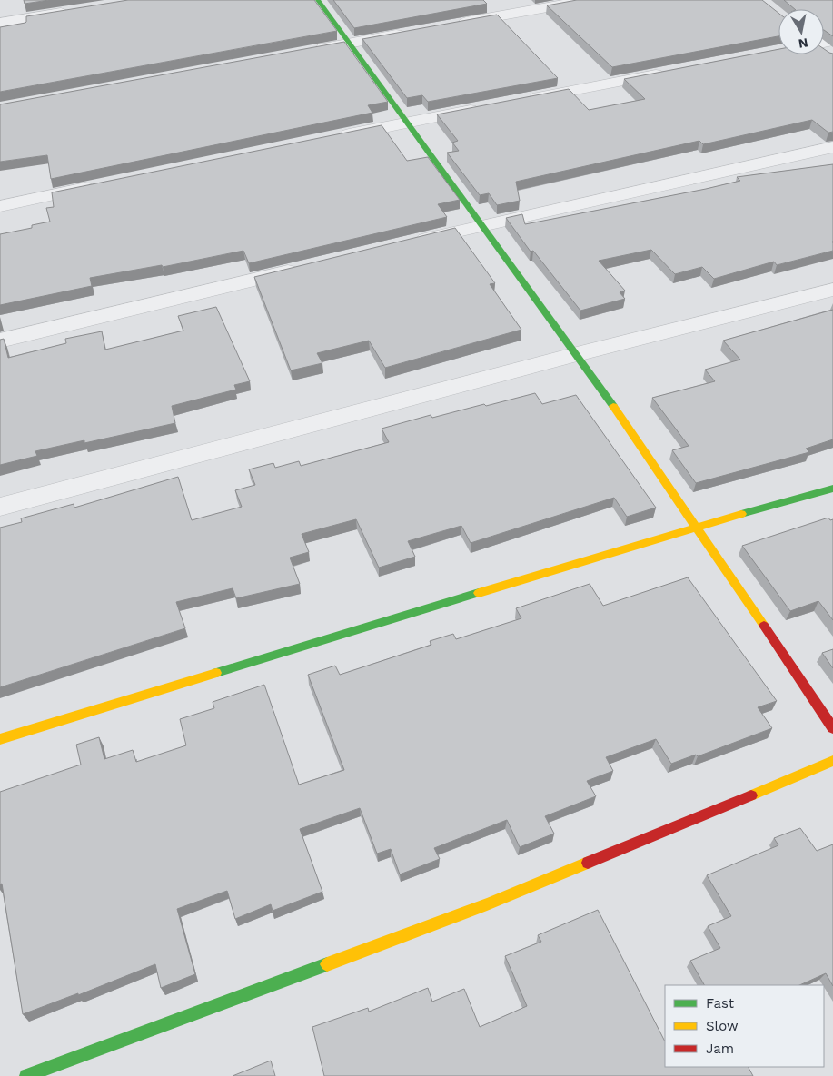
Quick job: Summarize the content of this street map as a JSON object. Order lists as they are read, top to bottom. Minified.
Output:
{"legend":["Fast","Slow","Jam"],"north":"bottom"}
